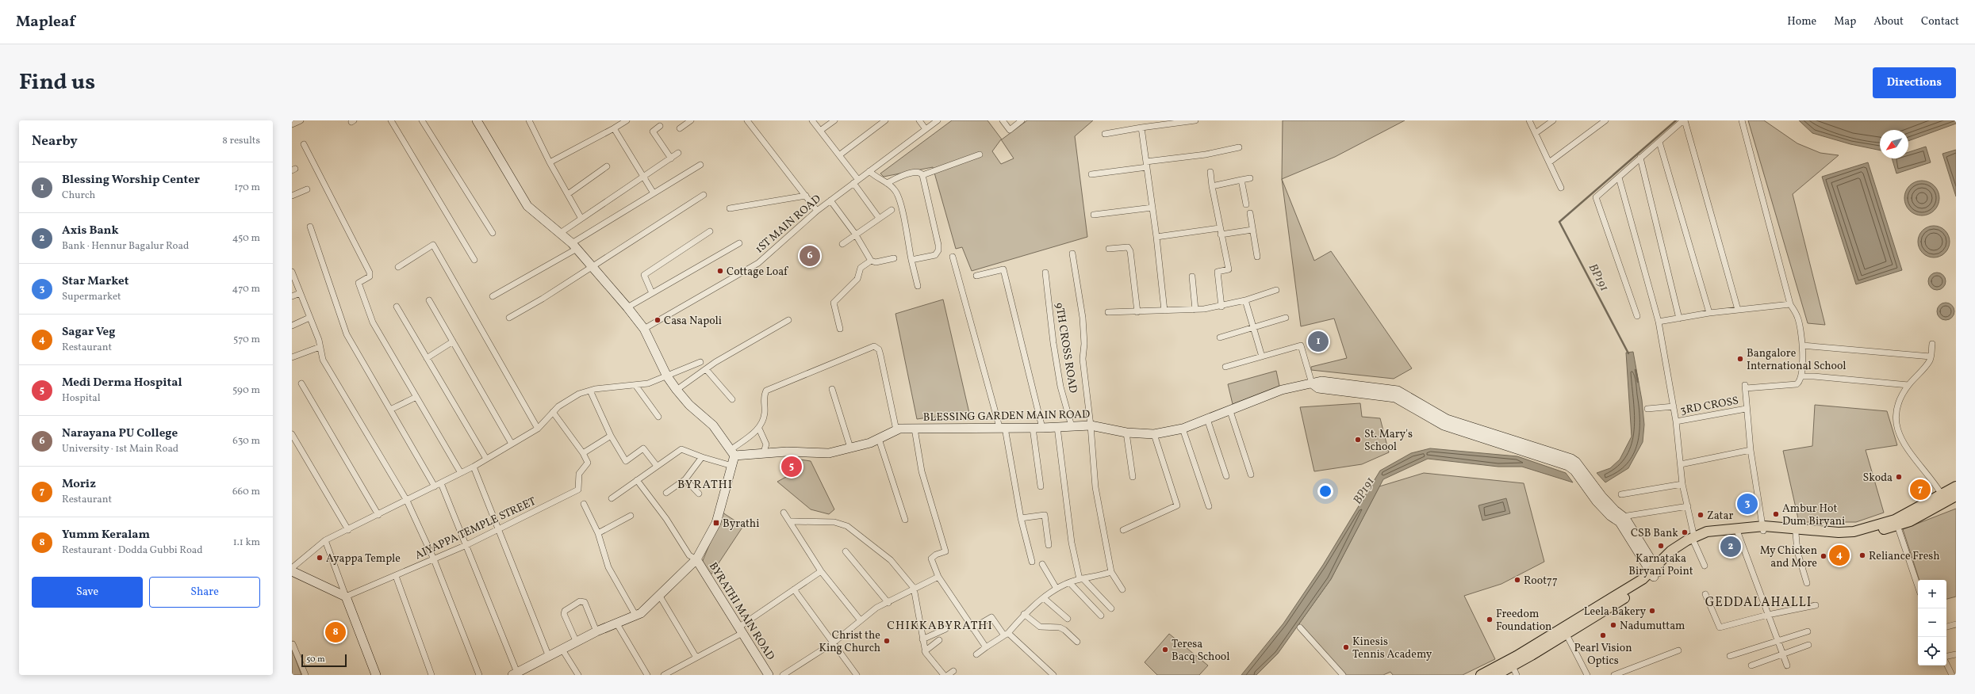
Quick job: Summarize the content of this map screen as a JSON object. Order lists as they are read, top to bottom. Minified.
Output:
{"streets":{"main road":["BLESSING GARDEN MAIN ROAD","BYRATHI MAIN ROAD"],"street":["1ST MAIN ROAD","9TH CROSS ROAD","3RD CROSS","AIYAPPA TEMPLE STREET"]},"crossings":[["9TH CROSS ROAD","BLESSING GARDEN MAIN ROAD"]],"districts":["BYRATHI","GEDDALAHALLI","CHIKKABYRATHI"],"water":["BP191"],"places":{"other":["Cottage Loaf","Casa Napoli","Bangalore International School","St. Mary's School","Skoda","Ambur Hot Dum Biryani","Zatar","CSB Bank","Karnataka Biryani Point","Reliance Fresh","My Chicken and More","Ayappa Temple","Root77","Leela Bakery","Freedom Foundation","Nadumuttam","Pearl Vision Optics","Christ the King Church","Kinesis Tennis Academy","Teresa Bacq School"],"transit":["Byrathi"]},"scale_bar":"50 m","north":"bottom left","page":{"header":"Mapleaf","nav":["Home","Map","About","Contact"],"title":"Find us","buttons":["Directions",["Save","Share"]],"heading":["Nearby","8 results"],"list":[{"mark":"1","name":"Blessing Worship Center","note":"Church","value":"170 m"},{"mark":"2","name":"Axis Bank","note":"Bank · Hennur Bagalur Road","value":"450 m"},{"mark":"3","name":"Star Market","note":"Supermarket","value":"470 m"},{"mark":"4","name":"Sagar Veg","note":"Restaurant","value":"570 m"},{"mark":"5","name":"Medi Derma Hospital","note":"Hospital","value":"590 m"},{"mark":"6","name":"Narayana PU College","note":"University · 1st Main Road","value":"630 m"},{"mark":"7","name":"Moriz","note":"Restaurant","value":"660 m"},{"mark":"8","name":"Yumm Keralam","note":"Restaurant · Dodda Gubbi Road","value":"1.1 km"}],"pins":["6","1","5","7","3","2","4","8"],"map_buttons":["+","−"],"scale":"50 m"}}
